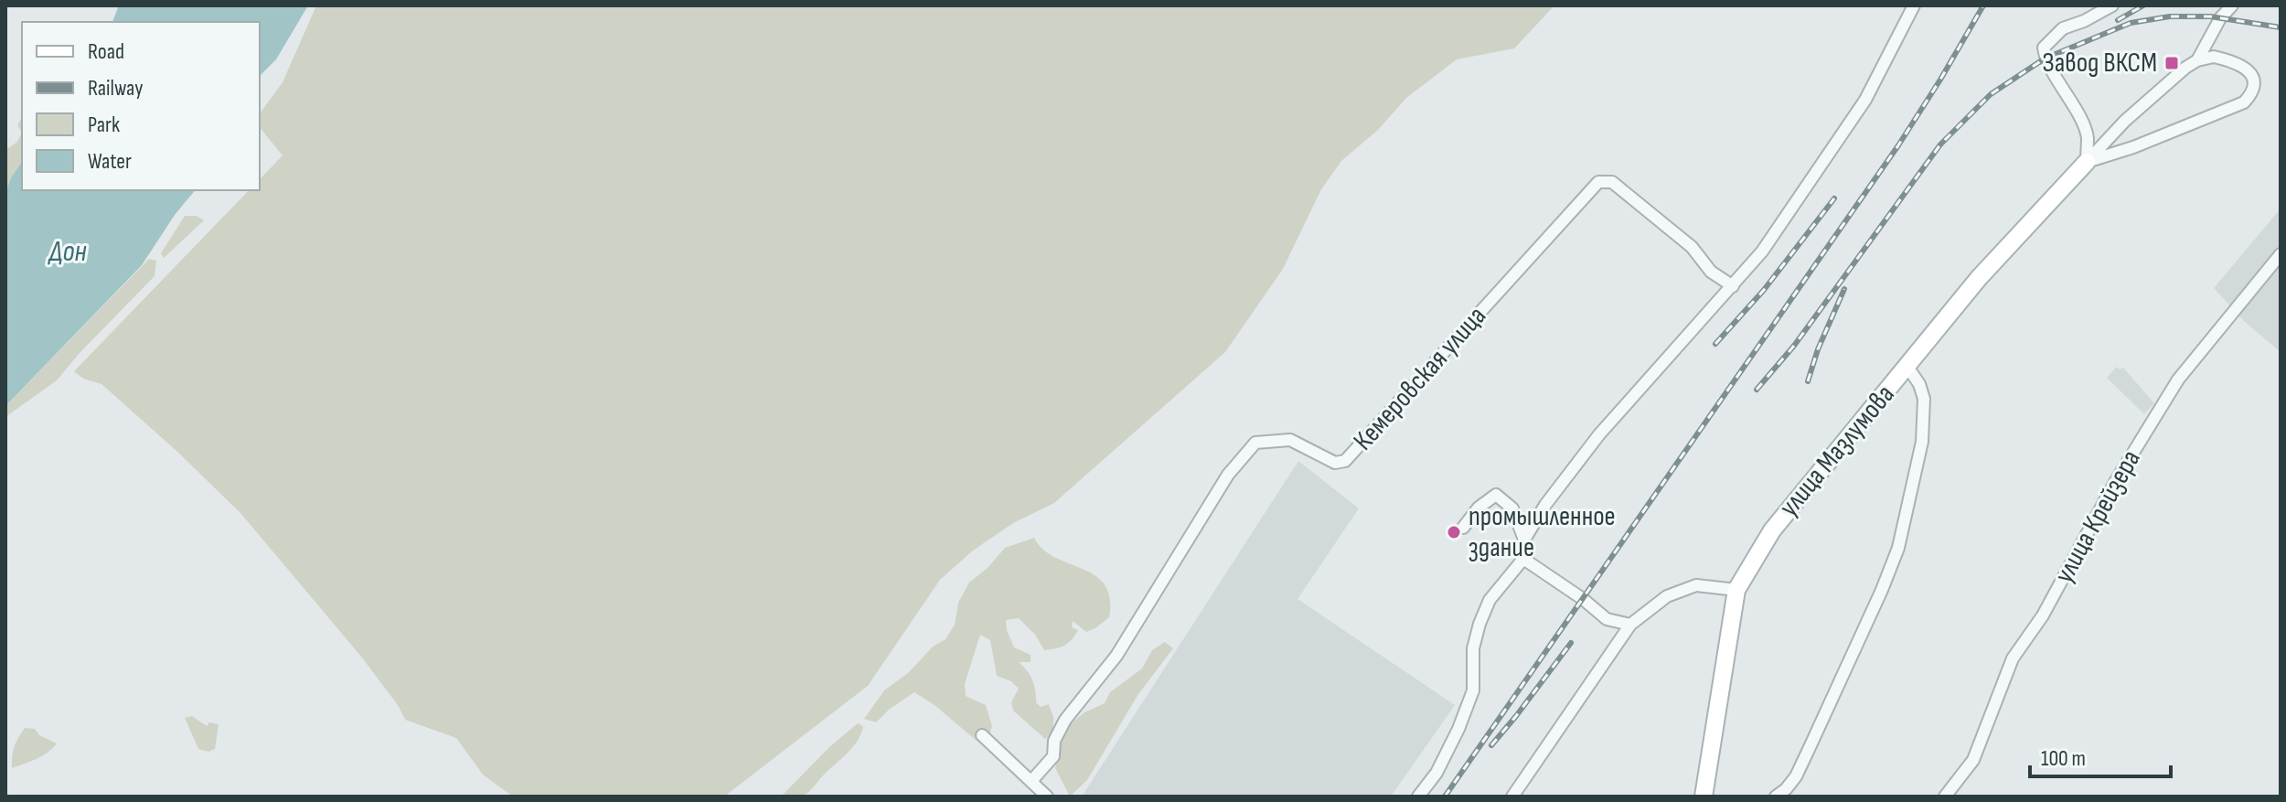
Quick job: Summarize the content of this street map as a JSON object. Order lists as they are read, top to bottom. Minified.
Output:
{"streets":{"street":["Кемеровская улица","улица Мазлумова","улица Крейзера"]},"water":["Дон"],"places":{"transit":["Завод ВКСМ"],"other":["промышленное здание"]},"legend":["Road","Railway","Park","Water"],"scale_bar":"100 m"}
